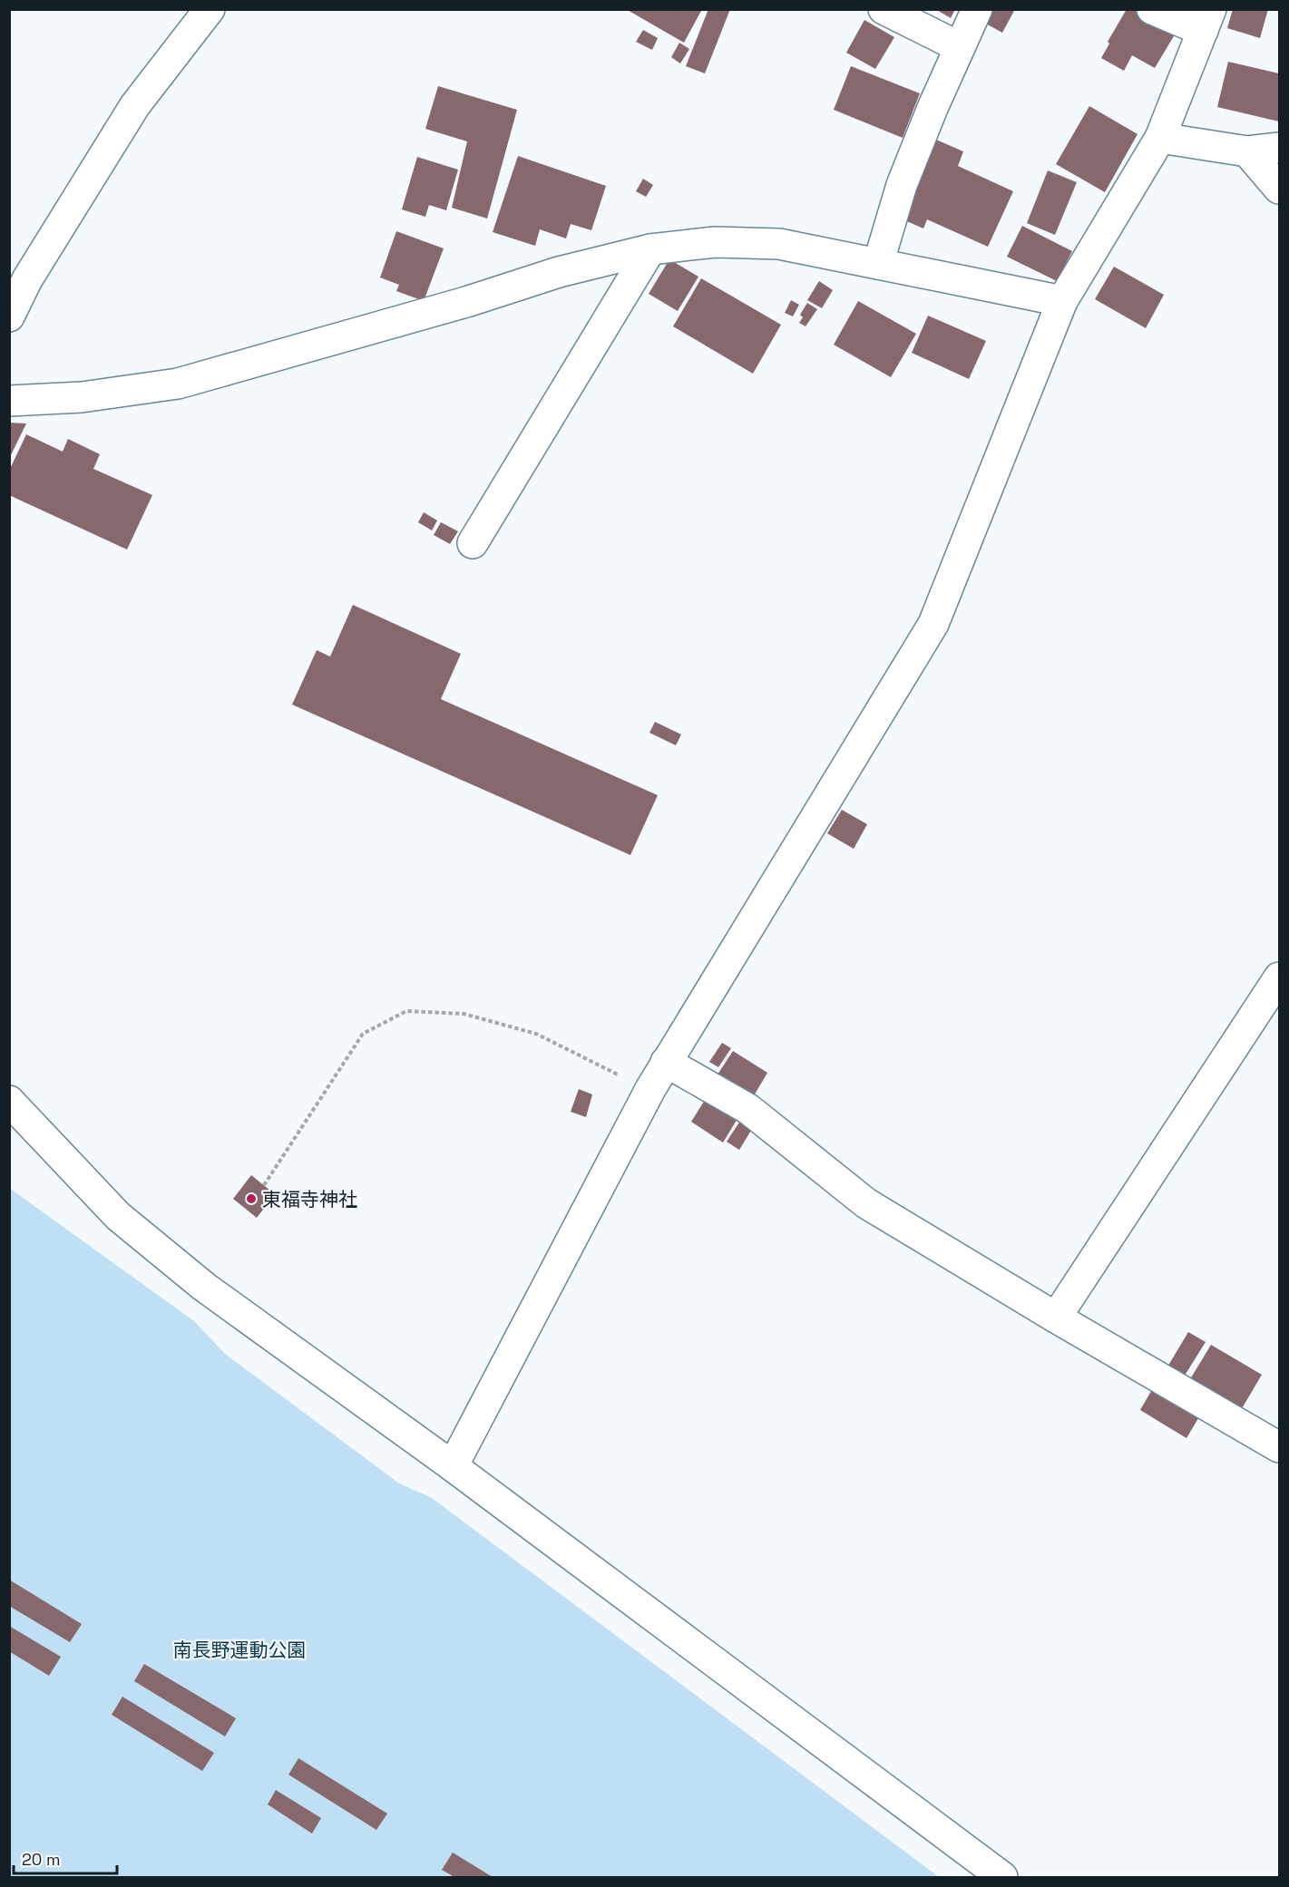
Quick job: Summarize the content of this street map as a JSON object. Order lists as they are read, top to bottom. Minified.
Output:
{"parks":["南長野運動公園"],"places":["東福寺神社"],"scale_bar":"20 m"}
